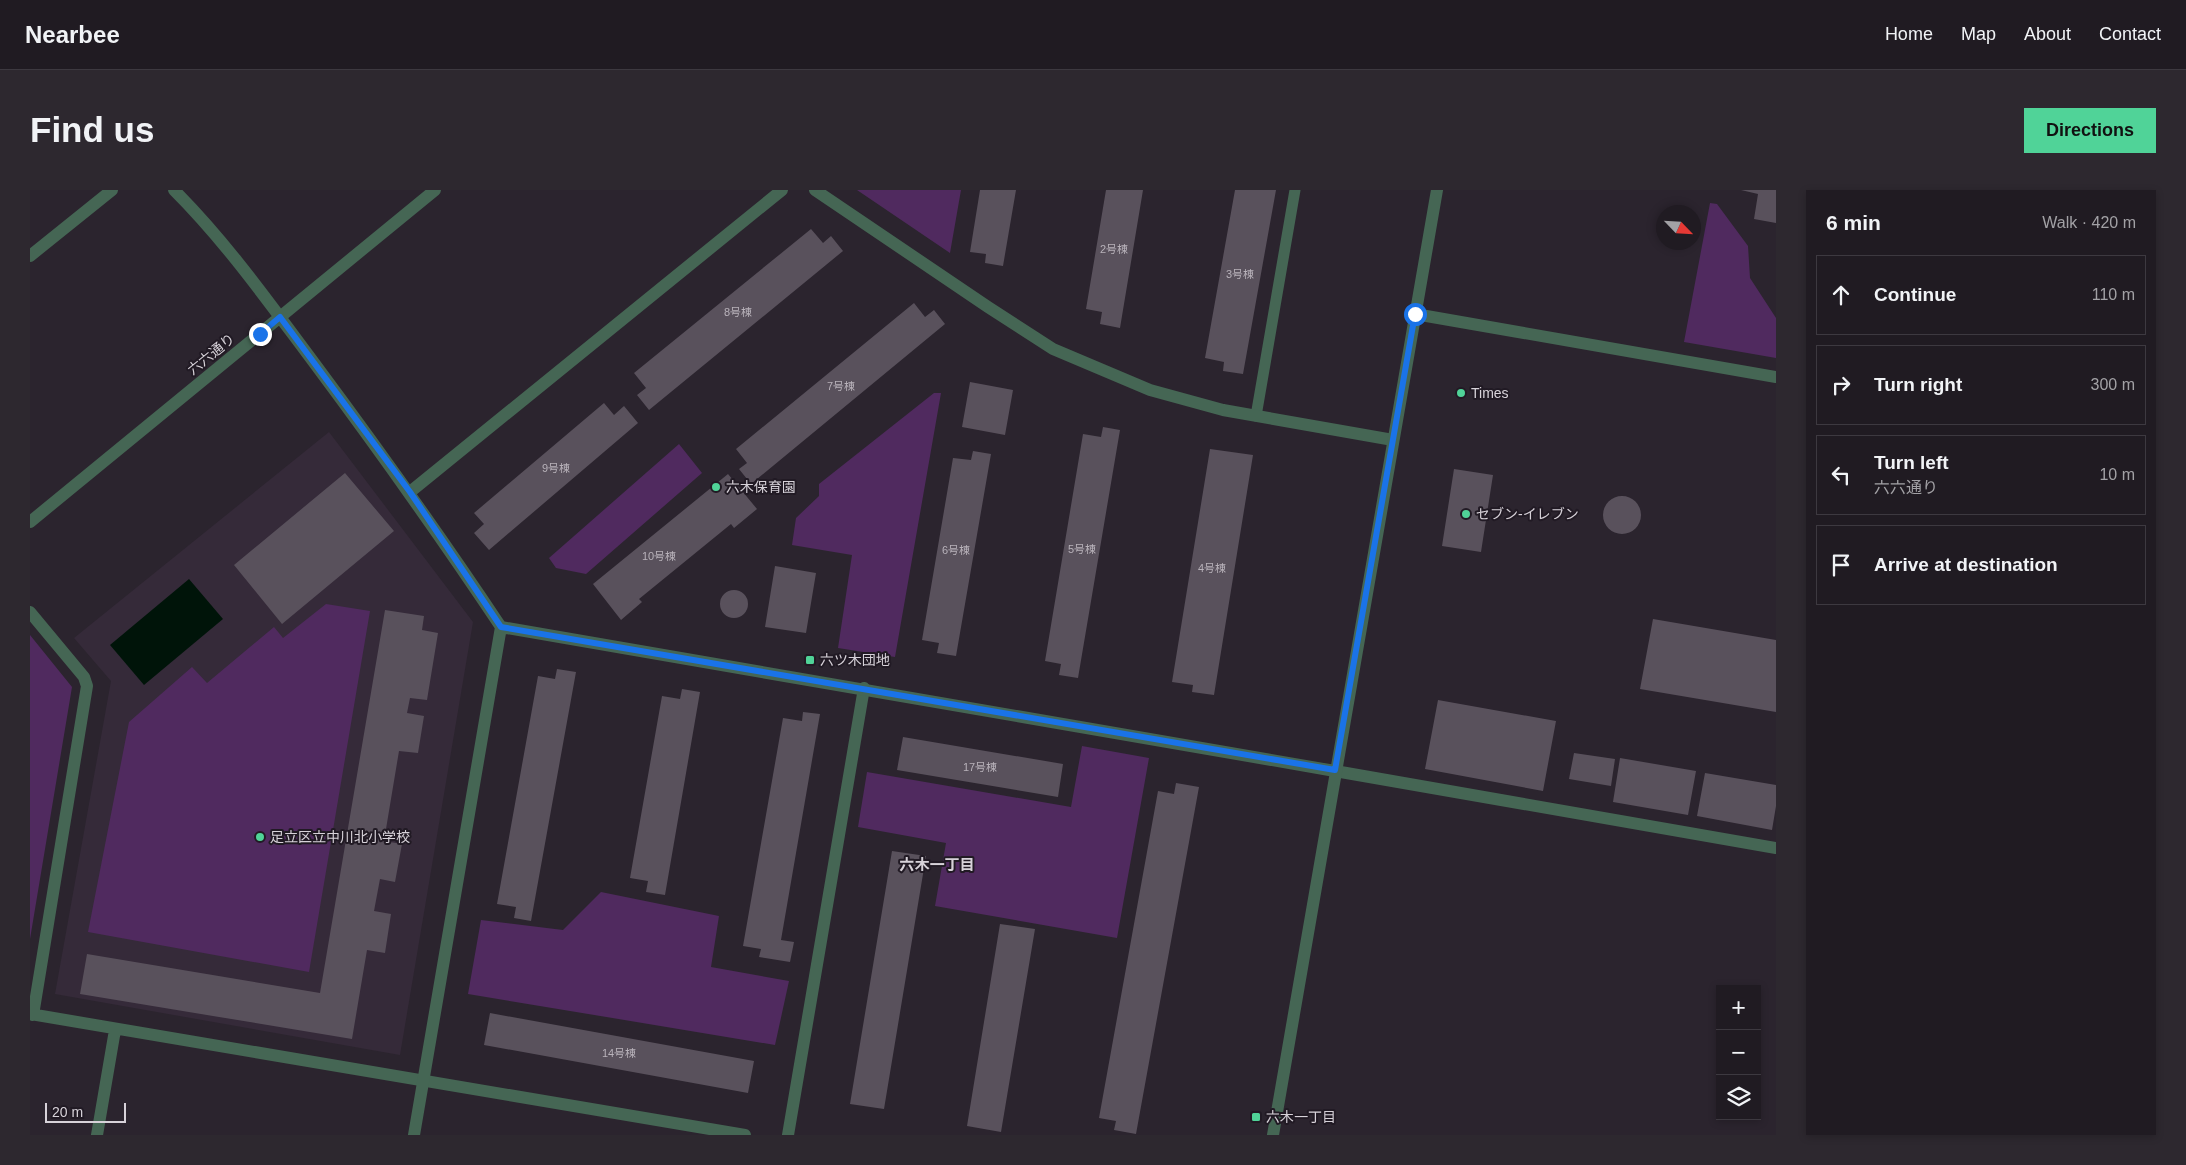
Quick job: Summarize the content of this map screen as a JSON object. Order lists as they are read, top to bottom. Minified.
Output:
{"streets":{"street":["六六通り"]},"districts":["六木一丁目"],"places":{"other":["Times","六木保育園","セブン-イレブン","足立区立中川北小学校"],"transit":["六ツ木団地","六木一丁目"]},"house_numbers":["2号棟","3号棟","8号棟","7号棟","9号棟","5号棟","6号棟","10号棟","4号棟","17号棟","14号棟"],"scale_bar":"20 m","north":"bottom right","page":{"header":"Nearbee","nav":["Home","Map","About","Contact"],"buttons":"Directions","title":"Find us","heading":["6 min","Walk · 420 m"],"list":[["Continue","110 m"],["Turn right","300 m"],["Turn left","六六通り","10 m"],"Arrive at destination"],"map_buttons":["+","−"],"scale":"20 m"}}
